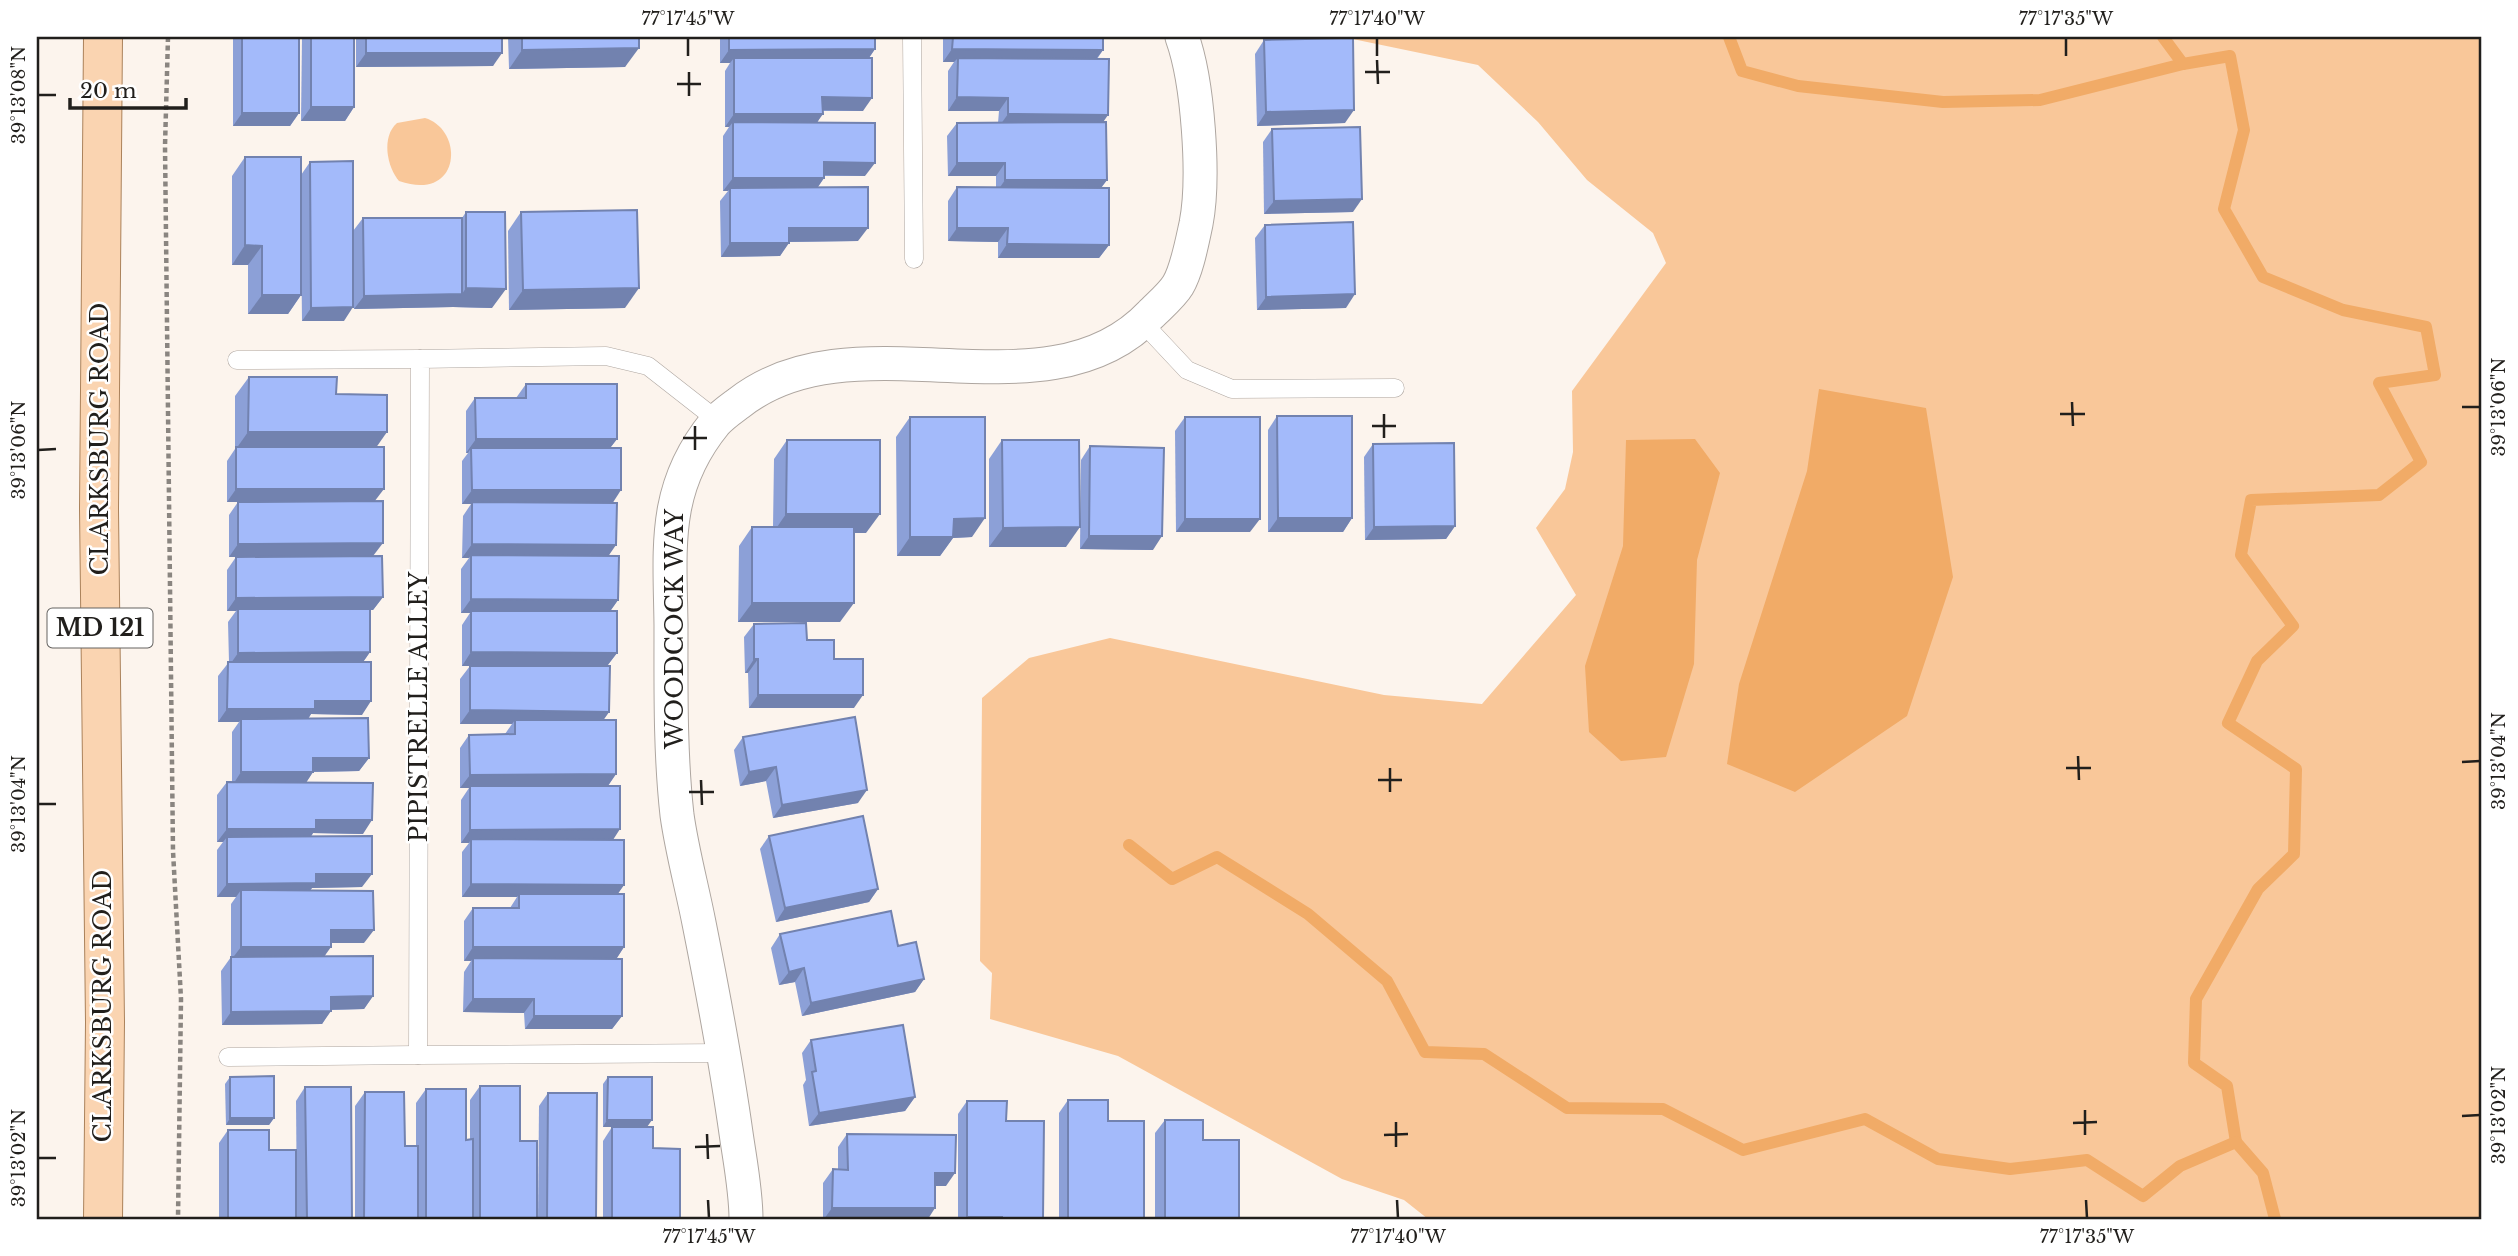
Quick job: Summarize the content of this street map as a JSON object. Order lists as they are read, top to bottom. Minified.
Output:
{"streets":{"main road":["CLARKSBURG ROAD","MD 121"],"street":["WOODCOCK WAY"],"lane":["PIPISTRELLE ALLEY"]},"scale_bar":"20 m","coordinates":["77°17'45\"W","77°17'40\"W","77°17'35\"W","39°13'08\"N","39°13'06\"N","39°13'04\"N","39°13'02\"N"]}
